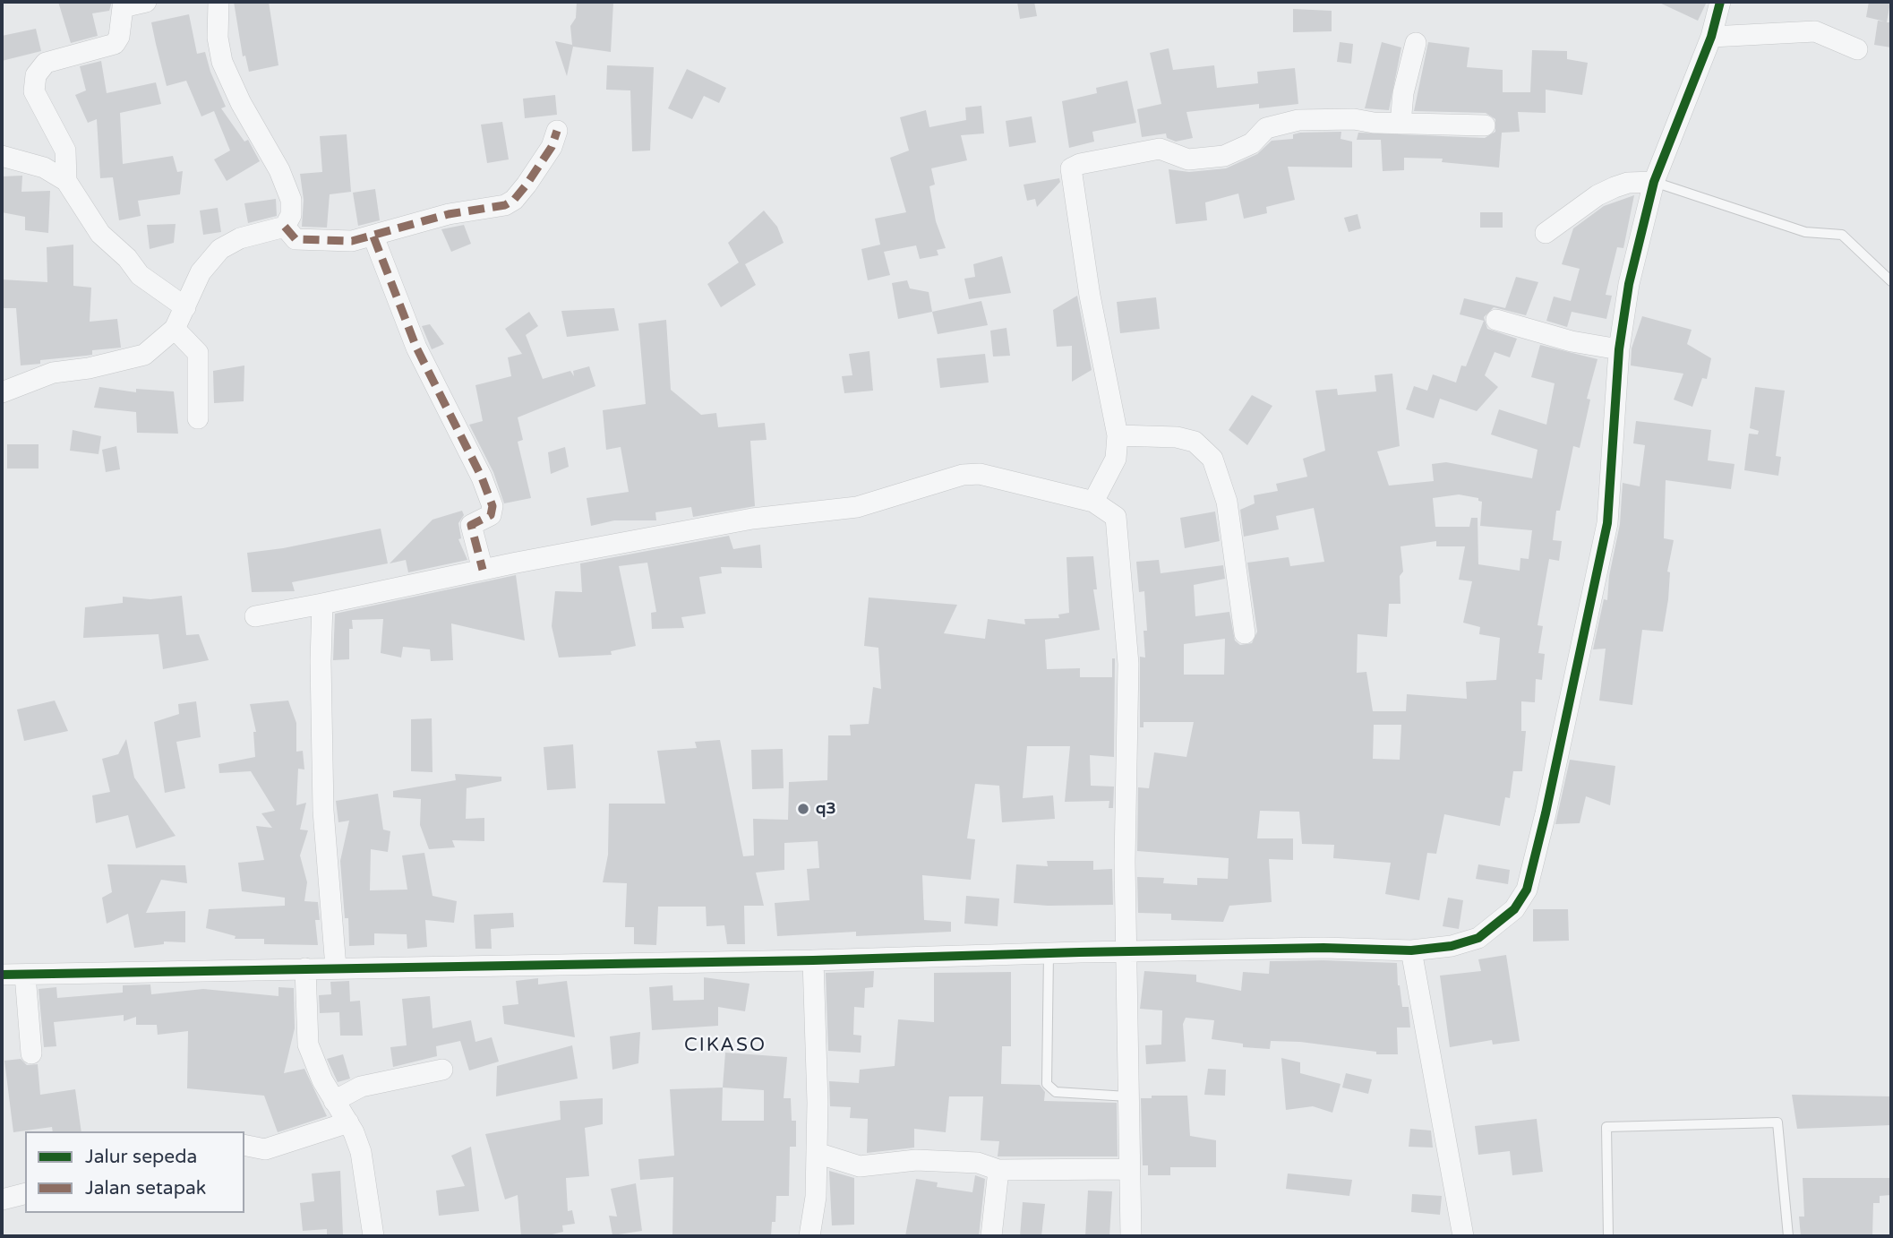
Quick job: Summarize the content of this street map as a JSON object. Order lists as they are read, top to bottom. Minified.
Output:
{"districts":["CIKASO"],"places":["q3"],"legend":["Jalur sepeda","Jalan setapak"]}
